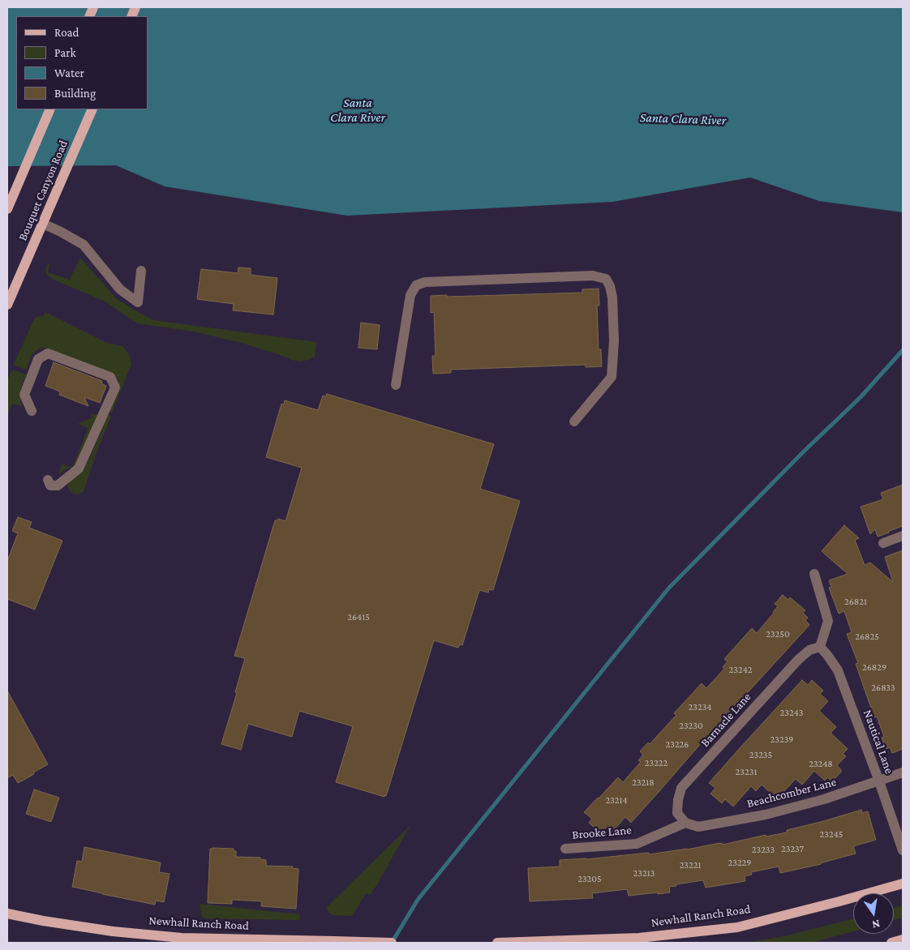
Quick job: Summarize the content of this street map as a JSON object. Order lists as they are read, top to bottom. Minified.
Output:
{"streets":{"main road":["Bouquet Canyon Road","Newhall Ranch Road"],"street":["Barnacle Lane","Nautical Lane","Beachcomber Lane","Brooke Lane"]},"crossings":[["Barnacle Lane","Nautical Lane"],["Barnacle Lane","Beachcomber Lane"],["Barnacle Lane","Brooke Lane"],["Nautical Lane","Beachcomber Lane"],["Beachcomber Lane","Brooke Lane"]],"water":["Santa Clara River"],"house_numbers":["26821","26415","23250","26825","26829","23242","26833","23234","23243","23230","23239","23226","23235","23222","23248","23231","23218","23214","23245","23237","23233","23229","23221","23213","23205"],"legend":["Road","Park","Water","Building"],"north":"bottom"}
